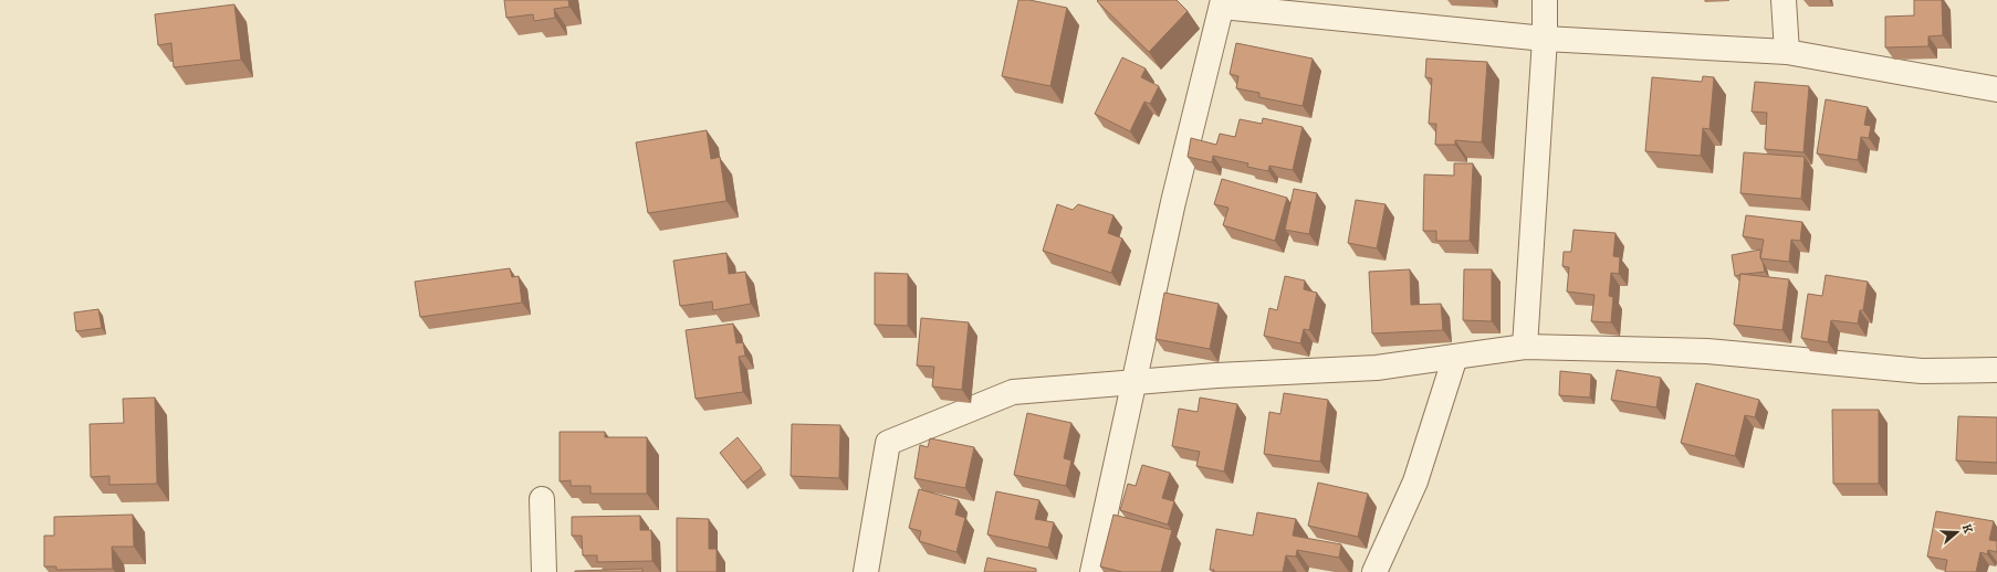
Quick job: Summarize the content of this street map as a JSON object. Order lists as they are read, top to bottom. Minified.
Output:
{"north":"right"}
